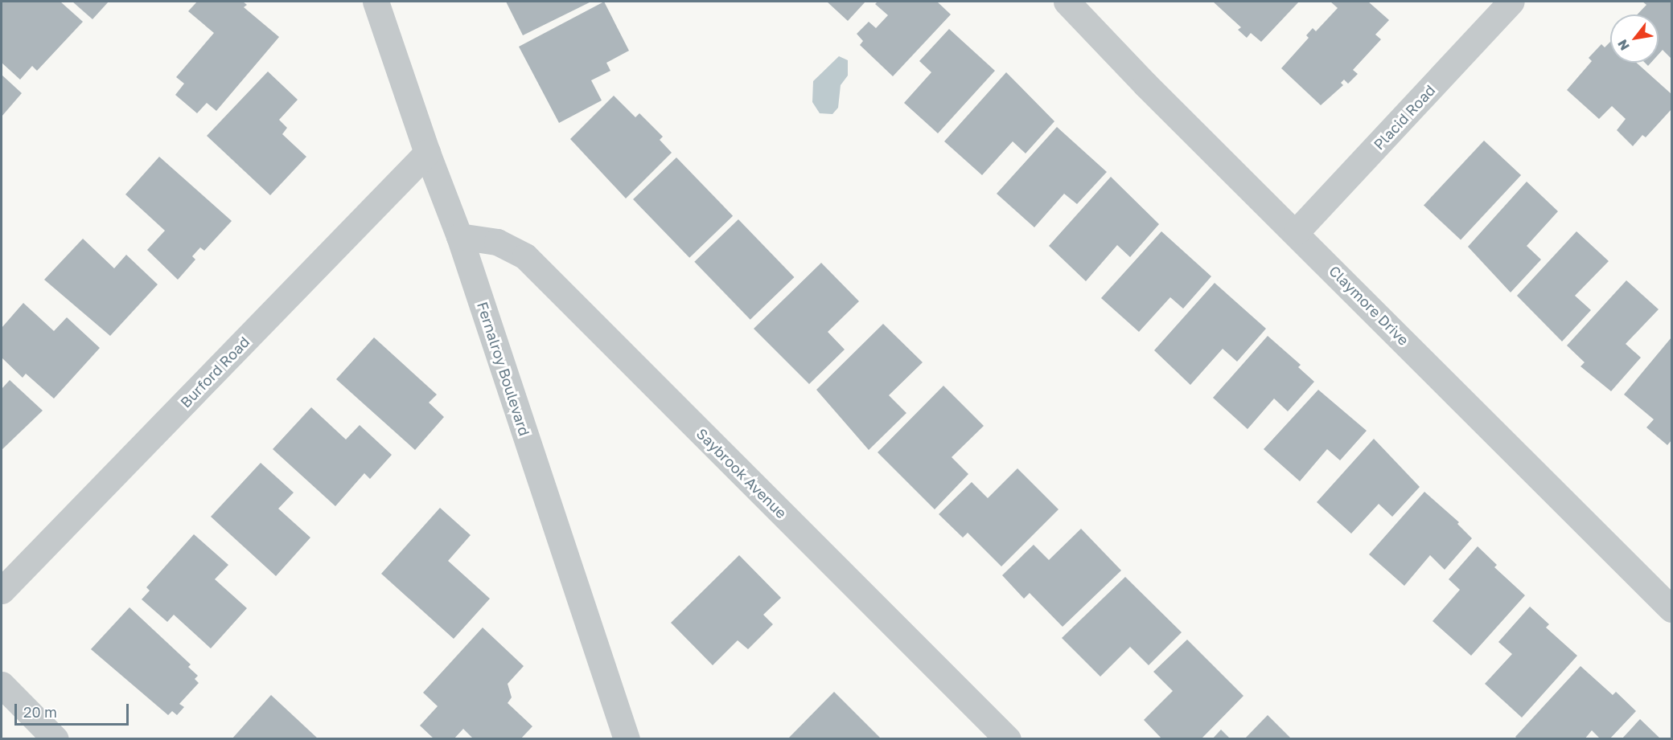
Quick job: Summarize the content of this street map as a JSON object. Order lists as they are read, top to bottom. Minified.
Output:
{"streets":{"street":["Placid Road","Claymore Drive","Fernalroy Boulevard","Burford Road","Saybrook Avenue"]},"crossings":[["Placid Road","Claymore Drive"],["Fernalroy Boulevard","Burford Road"],["Fernalroy Boulevard","Saybrook Avenue"]],"scale_bar":"20 m","north":"bottom left"}
